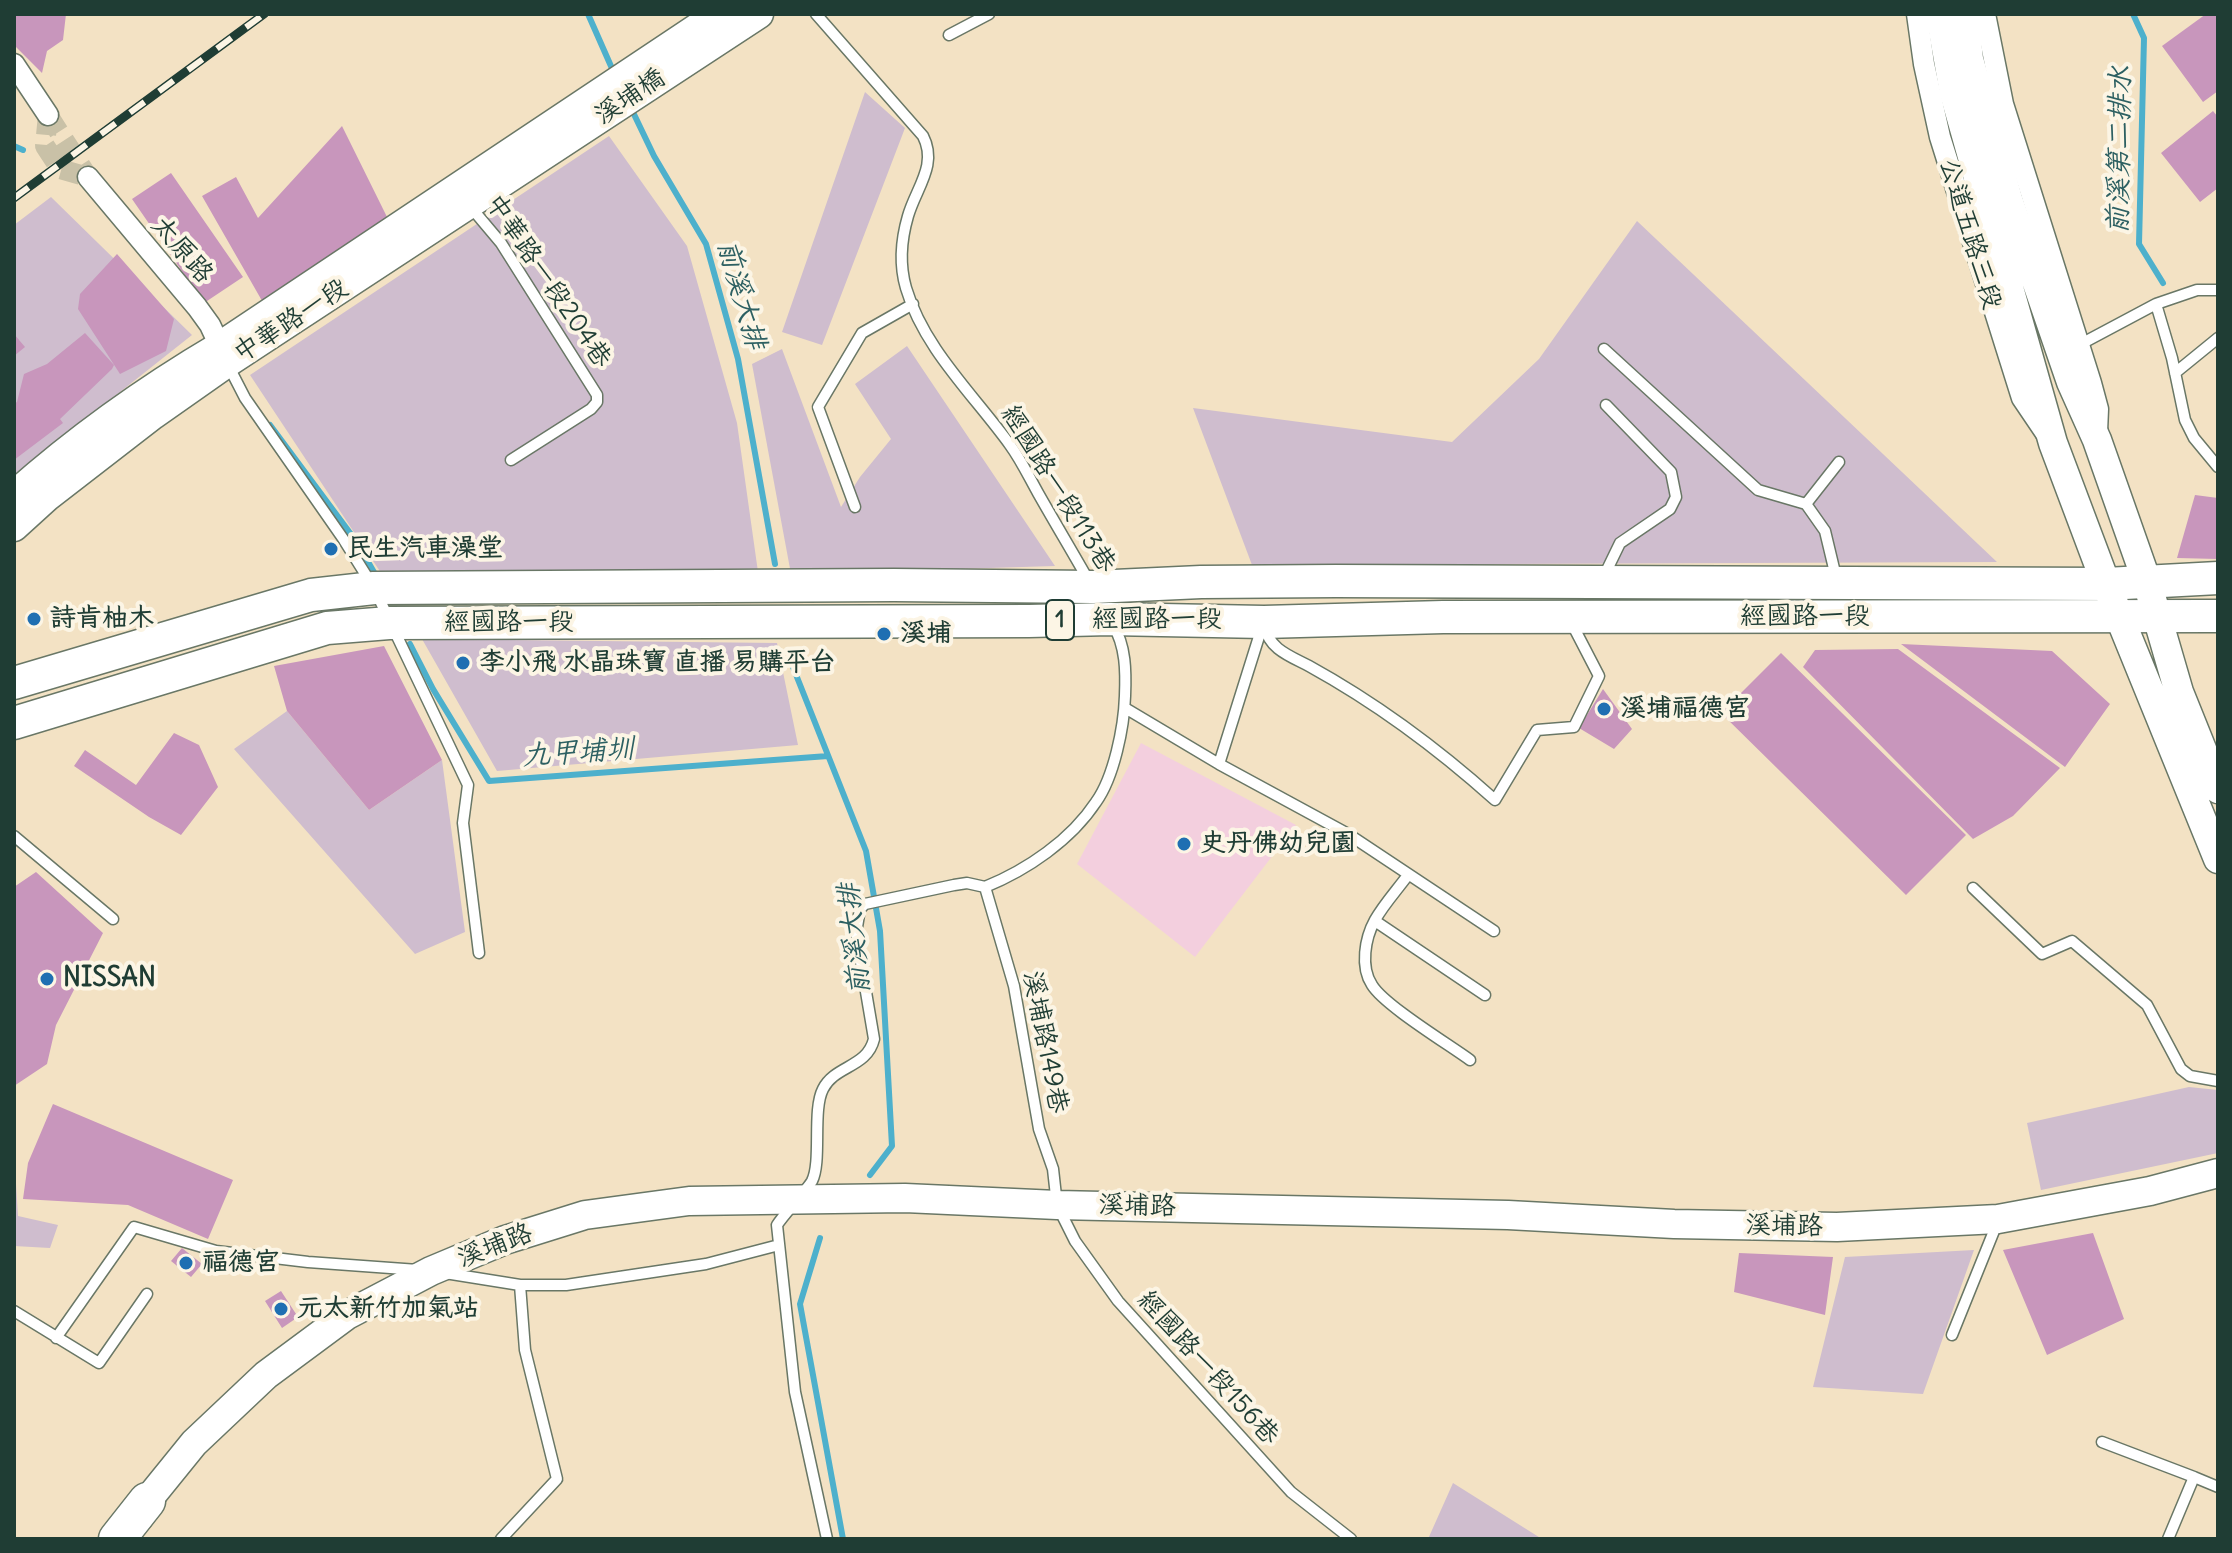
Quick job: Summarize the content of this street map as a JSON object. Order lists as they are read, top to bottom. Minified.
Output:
{"streets":{"main road":["經國路一段","1"],"street":["溪埔橋","公道五路三段","太原路","中華路一段","溪埔路"],"lane":["中華路一段204巷","經國路一段113巷","溪埔路149巷","經國路一段156巷"]},"crossings":[["溪埔橋","中華路一段"],["公道五路三段","經國路一段"],["太原路","中華路一段"],["中華路一段204巷","中華路一段"],["經國路一段113巷","經國路一段"],["溪埔路149巷","溪埔路"],["溪埔路149巷","經國路一段156巷"],["溪埔路","經國路一段156巷"]],"water":["前溪第二排水","前溪大排","九甲埔圳"],"places":["民生汽車澡堂","詩肯柚木","溪埔","李小飛 水晶珠寶 直播 易購平台","溪埔福德宮","史丹佛幼兒園","NISSAN","福德宮","元太新竹加氣站"]}
